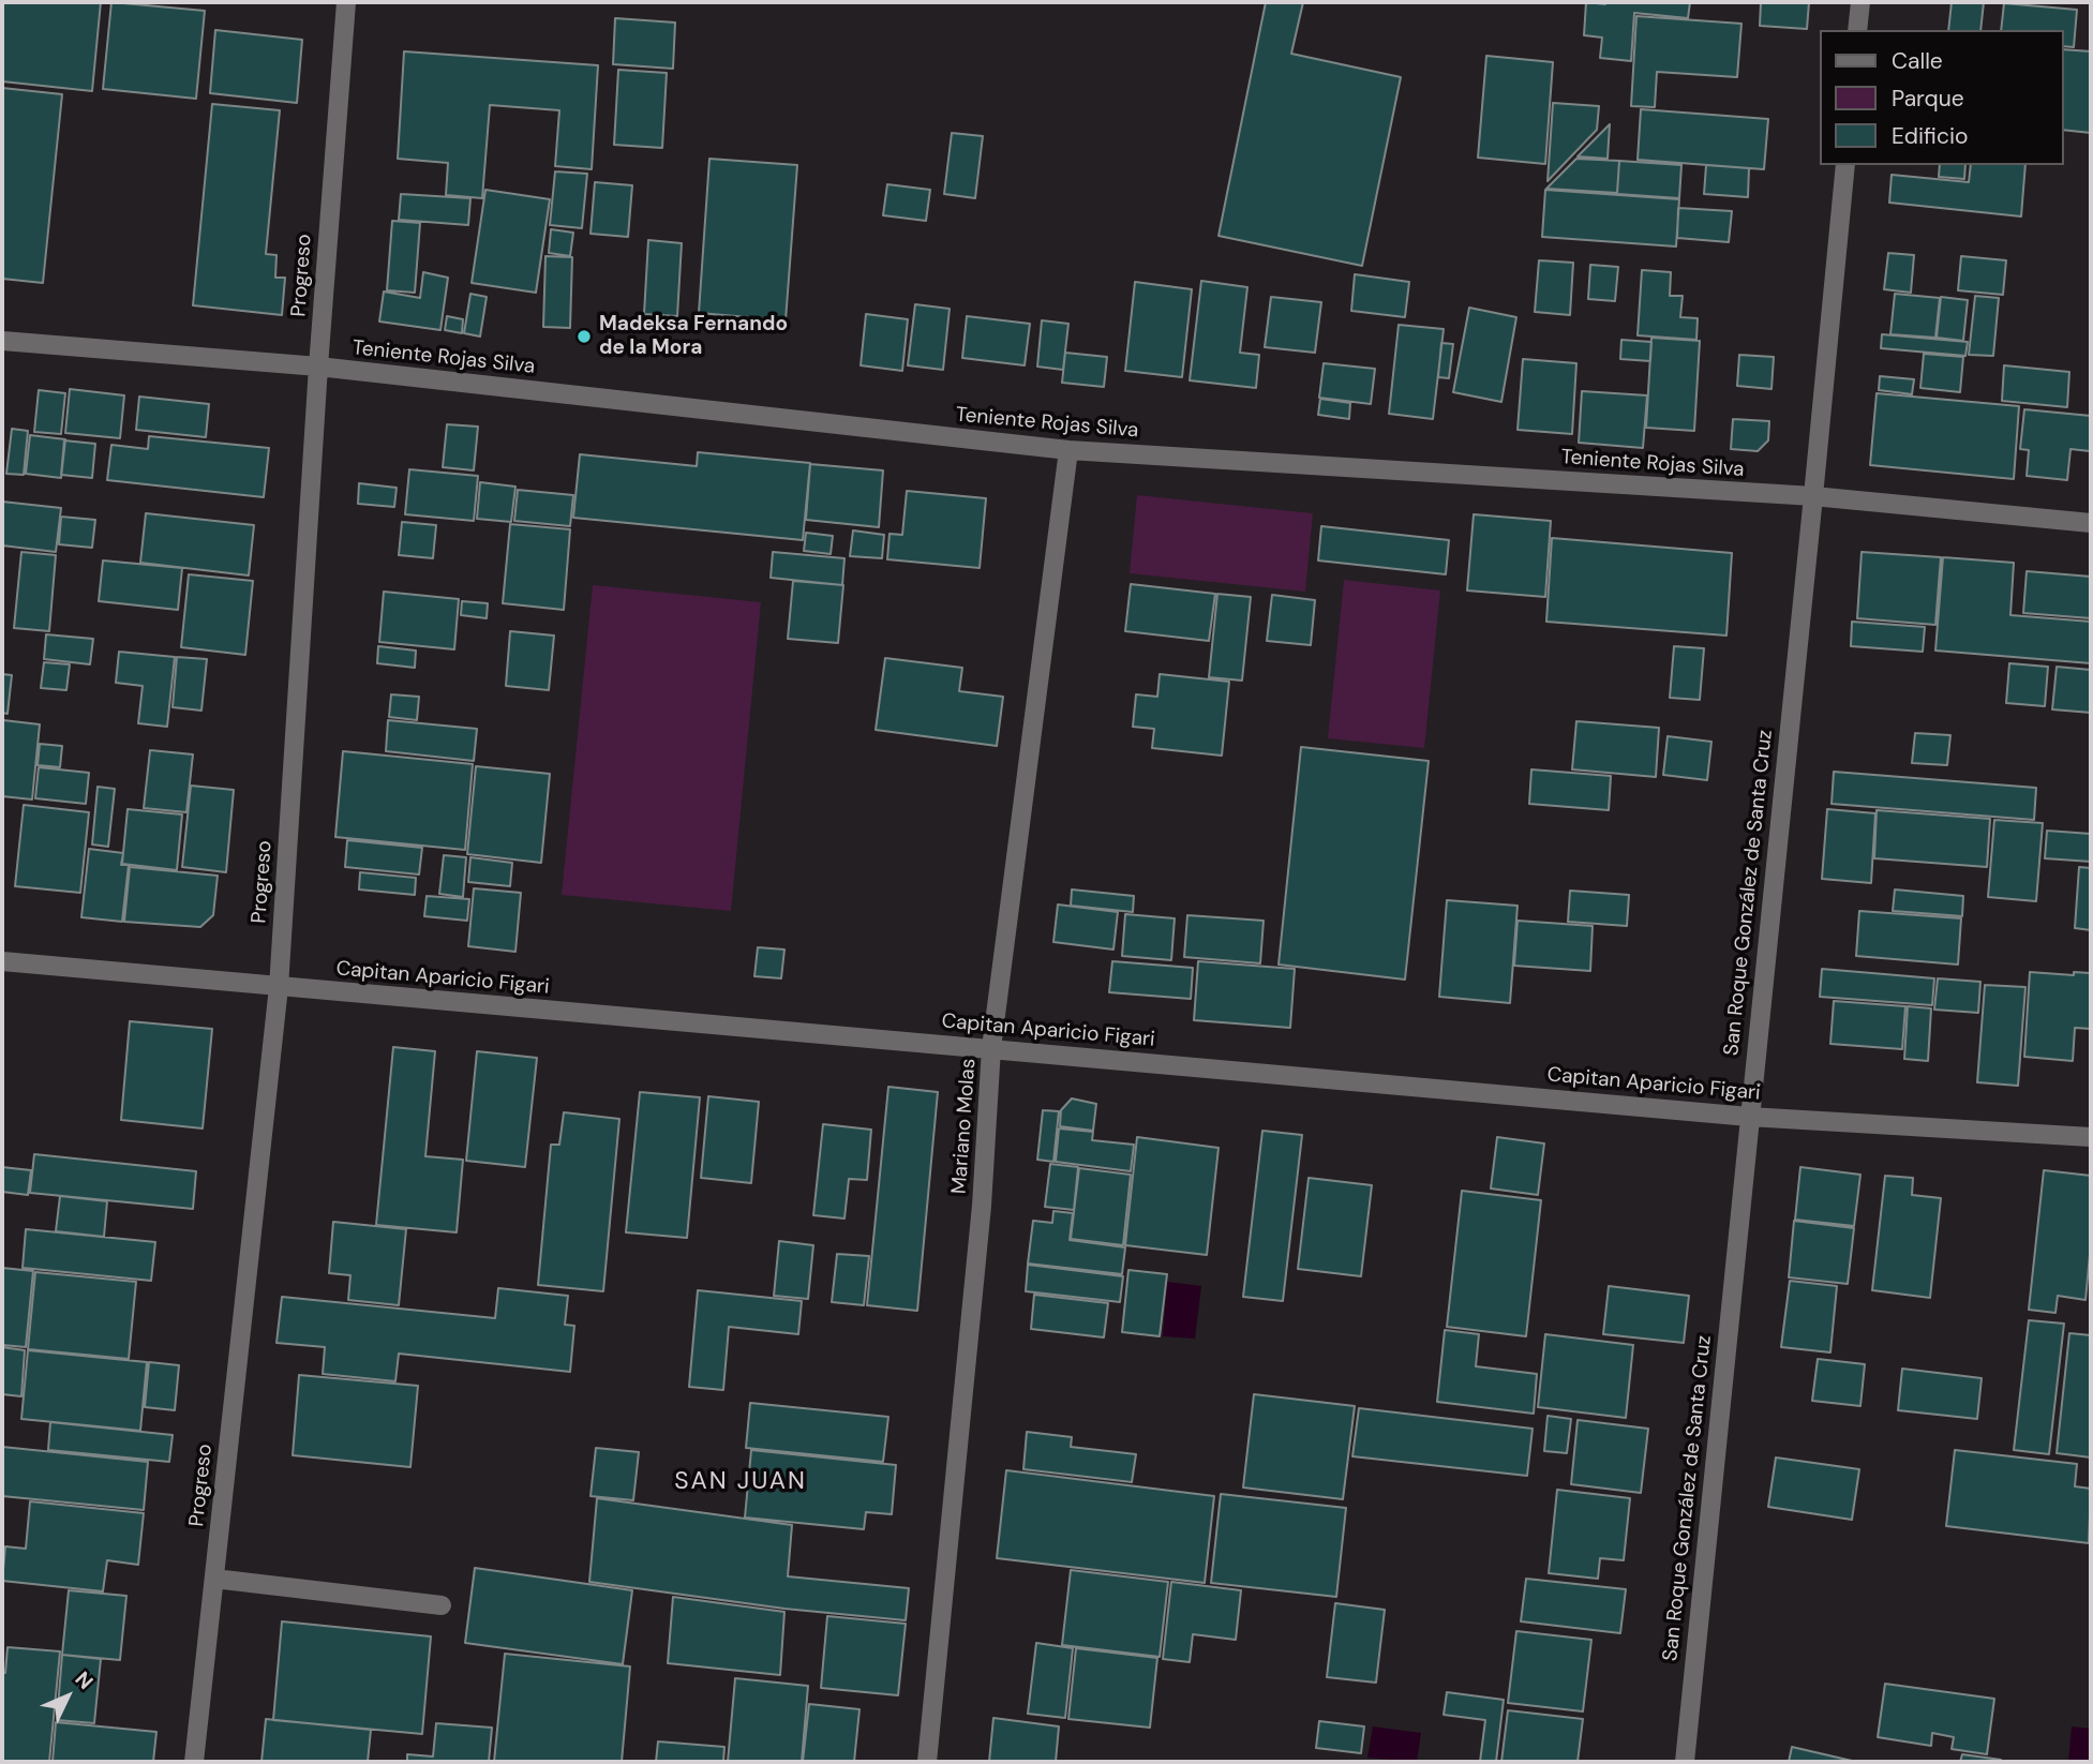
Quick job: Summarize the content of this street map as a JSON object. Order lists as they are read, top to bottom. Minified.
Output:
{"streets":{"street":["Progreso","Teniente Rojas Silva","San Roque González de Santa Cruz","Capitan Aparicio Figari","Mariano Molas"]},"crossings":[["Progreso","Teniente Rojas Silva"],["Progreso","Capitan Aparicio Figari"],["Teniente Rojas Silva","San Roque González de Santa Cruz"],["Teniente Rojas Silva","Mariano Molas"],["San Roque González de Santa Cruz","Capitan Aparicio Figari"],["Capitan Aparicio Figari","Mariano Molas"]],"districts":["SAN JUAN"],"places":["Madeksa Fernando de la Mora"],"legend":["Calle","Parque","Edificio"],"north":"top right"}
